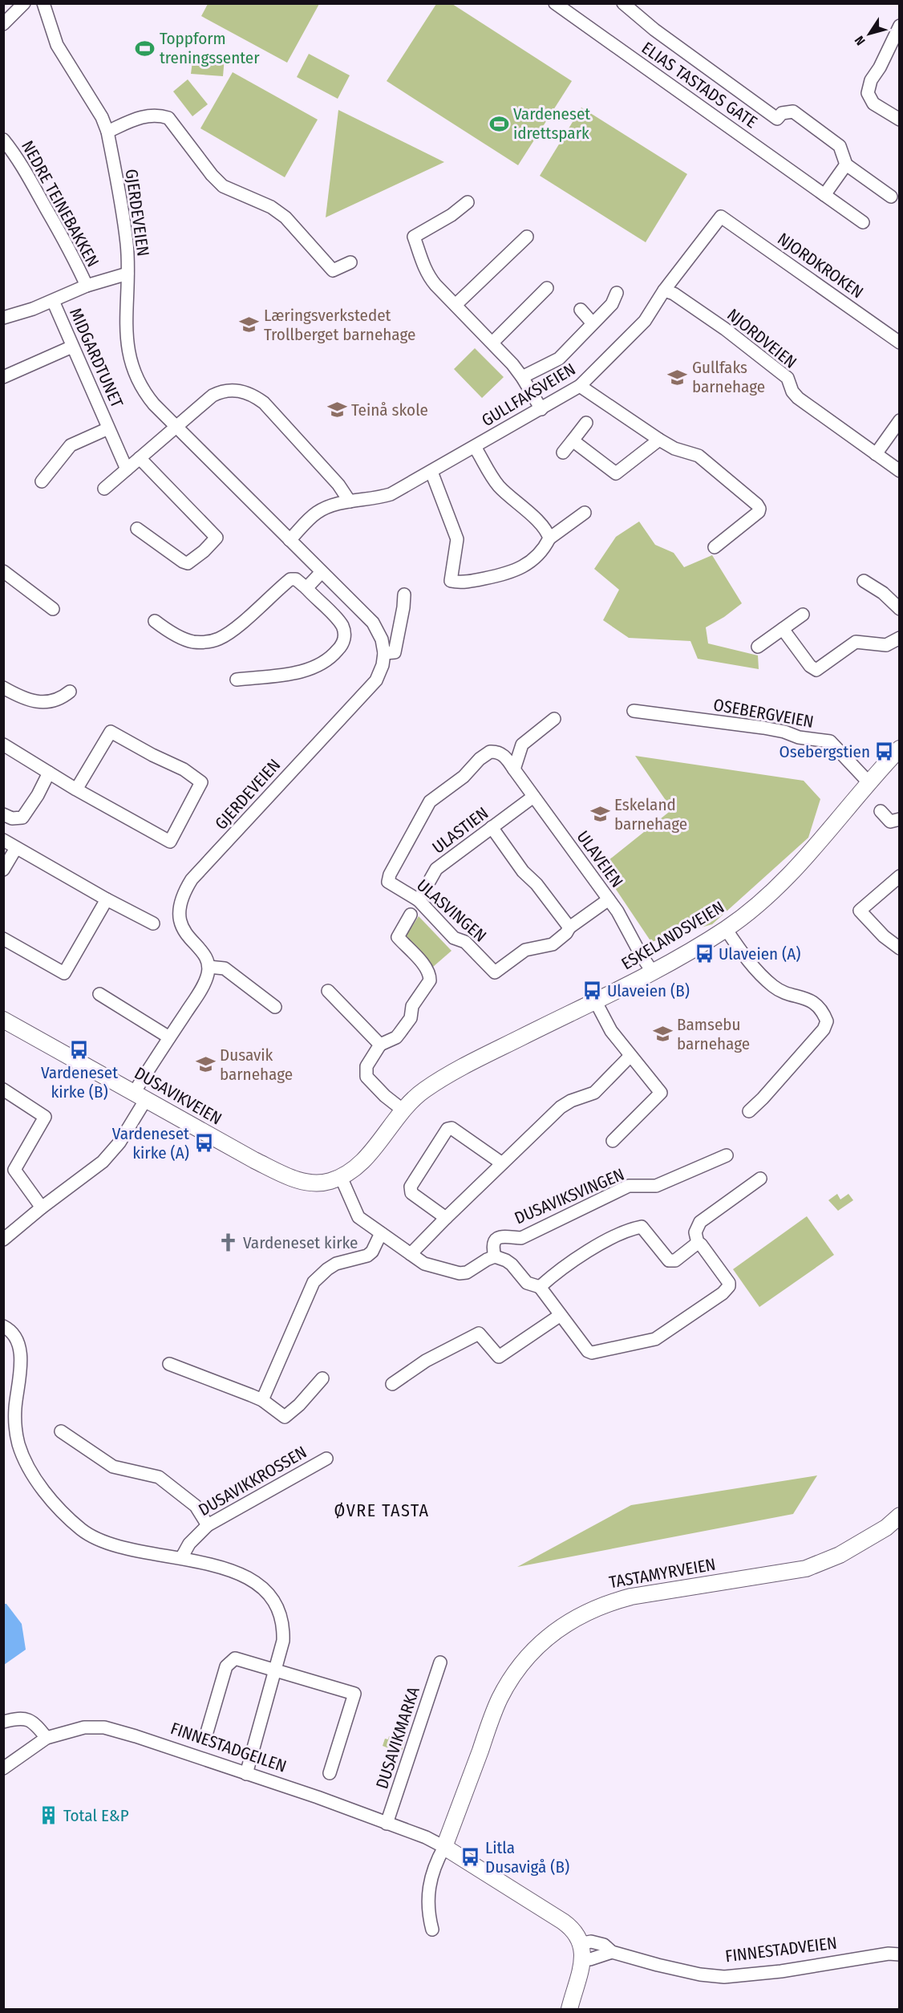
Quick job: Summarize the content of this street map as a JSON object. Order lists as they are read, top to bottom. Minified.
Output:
{"streets":{"main road":["ESKELANDSVEIEN","DUSAVIKVEIEN","TASTAMYRVEIEN"],"street":["ELIAS TASTADS GATE","NEDRE TEINEBAKKEN","GJERDEVEIEN","NJORDKROKEN","NJORDVEIEN","MIDGARDTUNET","GULLFAKSVEIEN","OSEBERGVEIEN","ULASTIEN","ULAVEIEN","ULASVINGEN","DUSAVIKSVINGEN","DUSAVIKKROSSEN","DUSAVIKMARKA","FINNESTADGEILEN","FINNESTADVEIEN"]},"crossings":[["GJERDEVEIEN","GULLFAKSVEIEN"],["NJORDKROKEN","GULLFAKSVEIEN"],["NJORDVEIEN","GULLFAKSVEIEN"],["OSEBERGVEIEN","ESKELANDSVEIEN"],["ULASTIEN","ULAVEIEN"],["ULASTIEN","ULASVINGEN"],["ULAVEIEN","ULASVINGEN"],["ULAVEIEN","ESKELANDSVEIEN"],["ESKELANDSVEIEN","DUSAVIKVEIEN"],["TASTAMYRVEIEN","FINNESTADGEILEN"],["DUSAVIKMARKA","FINNESTADGEILEN"]],"districts":["ØVRE TASTA"],"places":{"sports":["Toppform treningssenter","Vardeneset idrettspark"],"school or university":["Læringsverkstedet Trollberget barnehage","Gullfaks barnehage","Teinå skole","Eskeland barnehage","Bamsebu barnehage","Dusavik barnehage"],"bus stop":["Osebergstien","Ulaveien (A)","Ulaveien (B)","Vardeneset kirke (B)","Vardeneset kirke (A)","Litla Dusavigå (B)"],"church":["Vardeneset kirke"],"building":["Total E&P"]},"north":"bottom left"}
